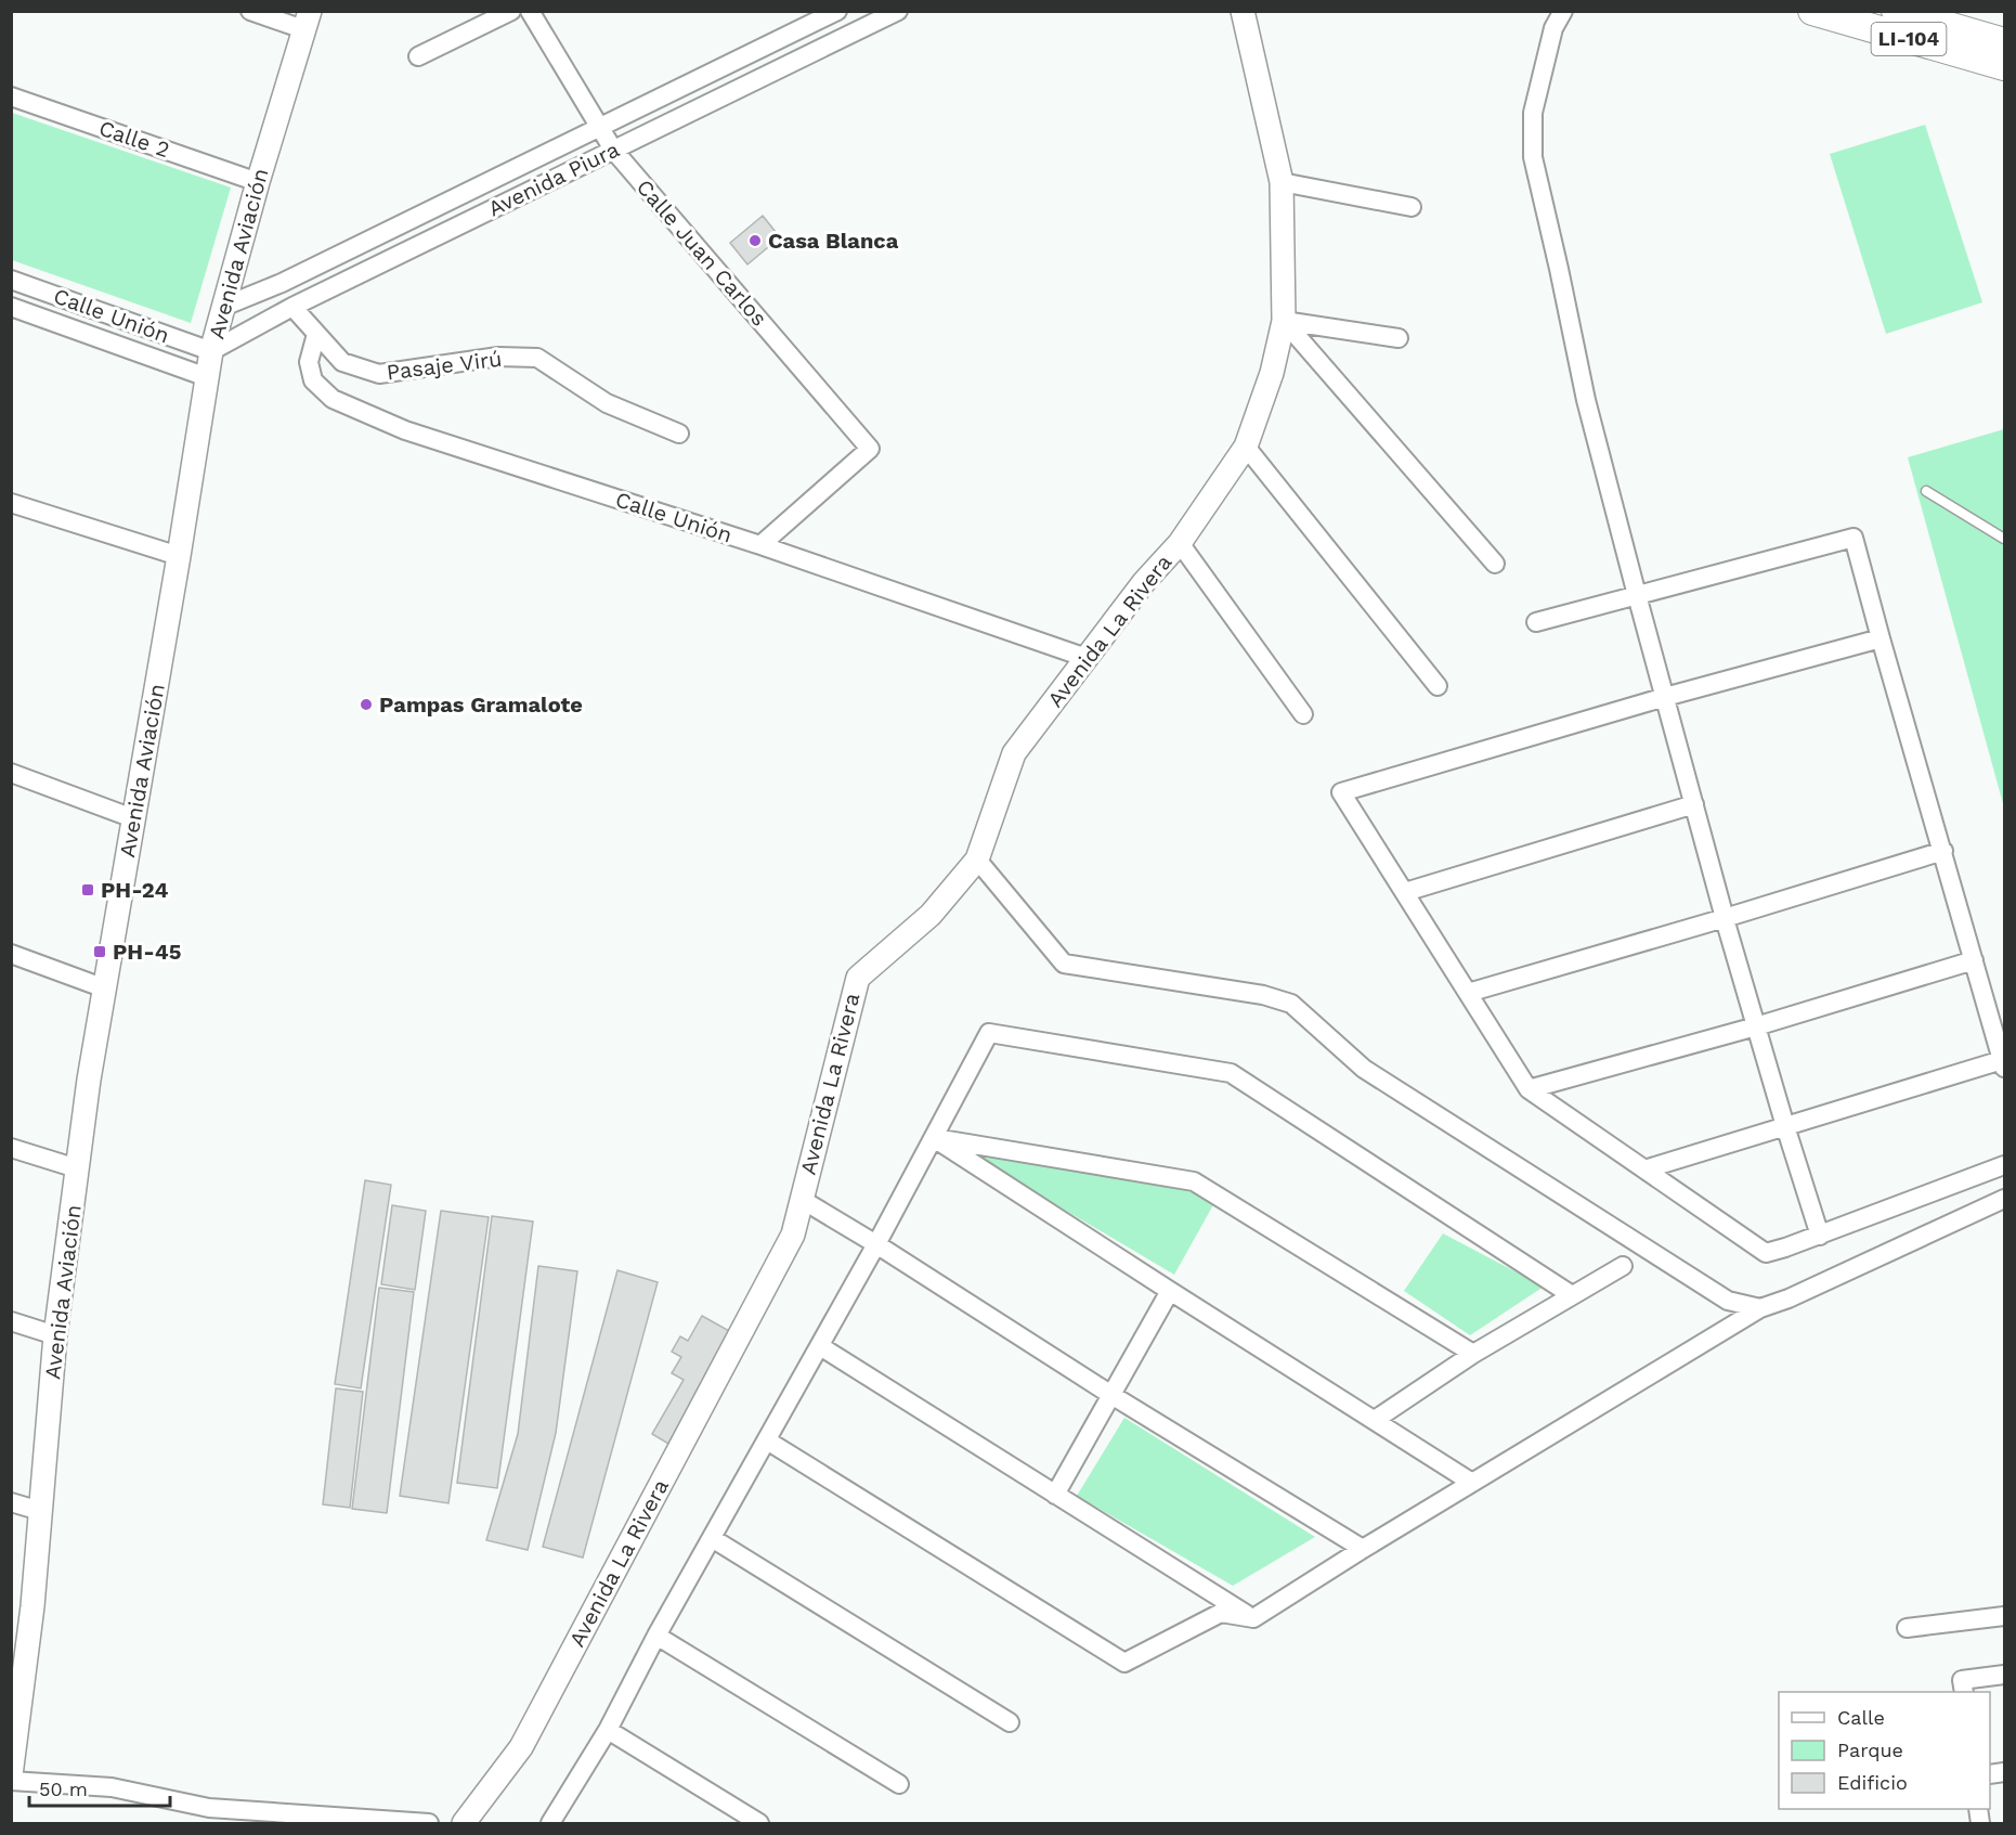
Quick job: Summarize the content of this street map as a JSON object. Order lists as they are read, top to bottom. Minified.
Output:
{"streets":{"main road":["LI-104"],"street":["Calle 2","Avenida Piura","Calle Juan Carlos","Avenida Aviación","Calle Unión","Pasaje Virú","Avenida La Rivera"]},"crossings":[["Calle 2","Avenida Aviación"],["Avenida Piura","Calle Juan Carlos"],["Avenida Piura","Avenida Aviación"],["Avenida Piura","Calle Unión"],["Avenida Piura","Pasaje Virú"],["Calle Juan Carlos","Calle Unión"],["Avenida Aviación","Calle Unión"],["Calle Unión","Pasaje Virú"],["Calle Unión","Avenida La Rivera"]],"places":{"other":["Casa Blanca","Pampas Gramalote"],"transit":["PH-24","PH-45"]},"legend":["Calle","Parque","Edificio"],"scale_bar":"50 m"}
